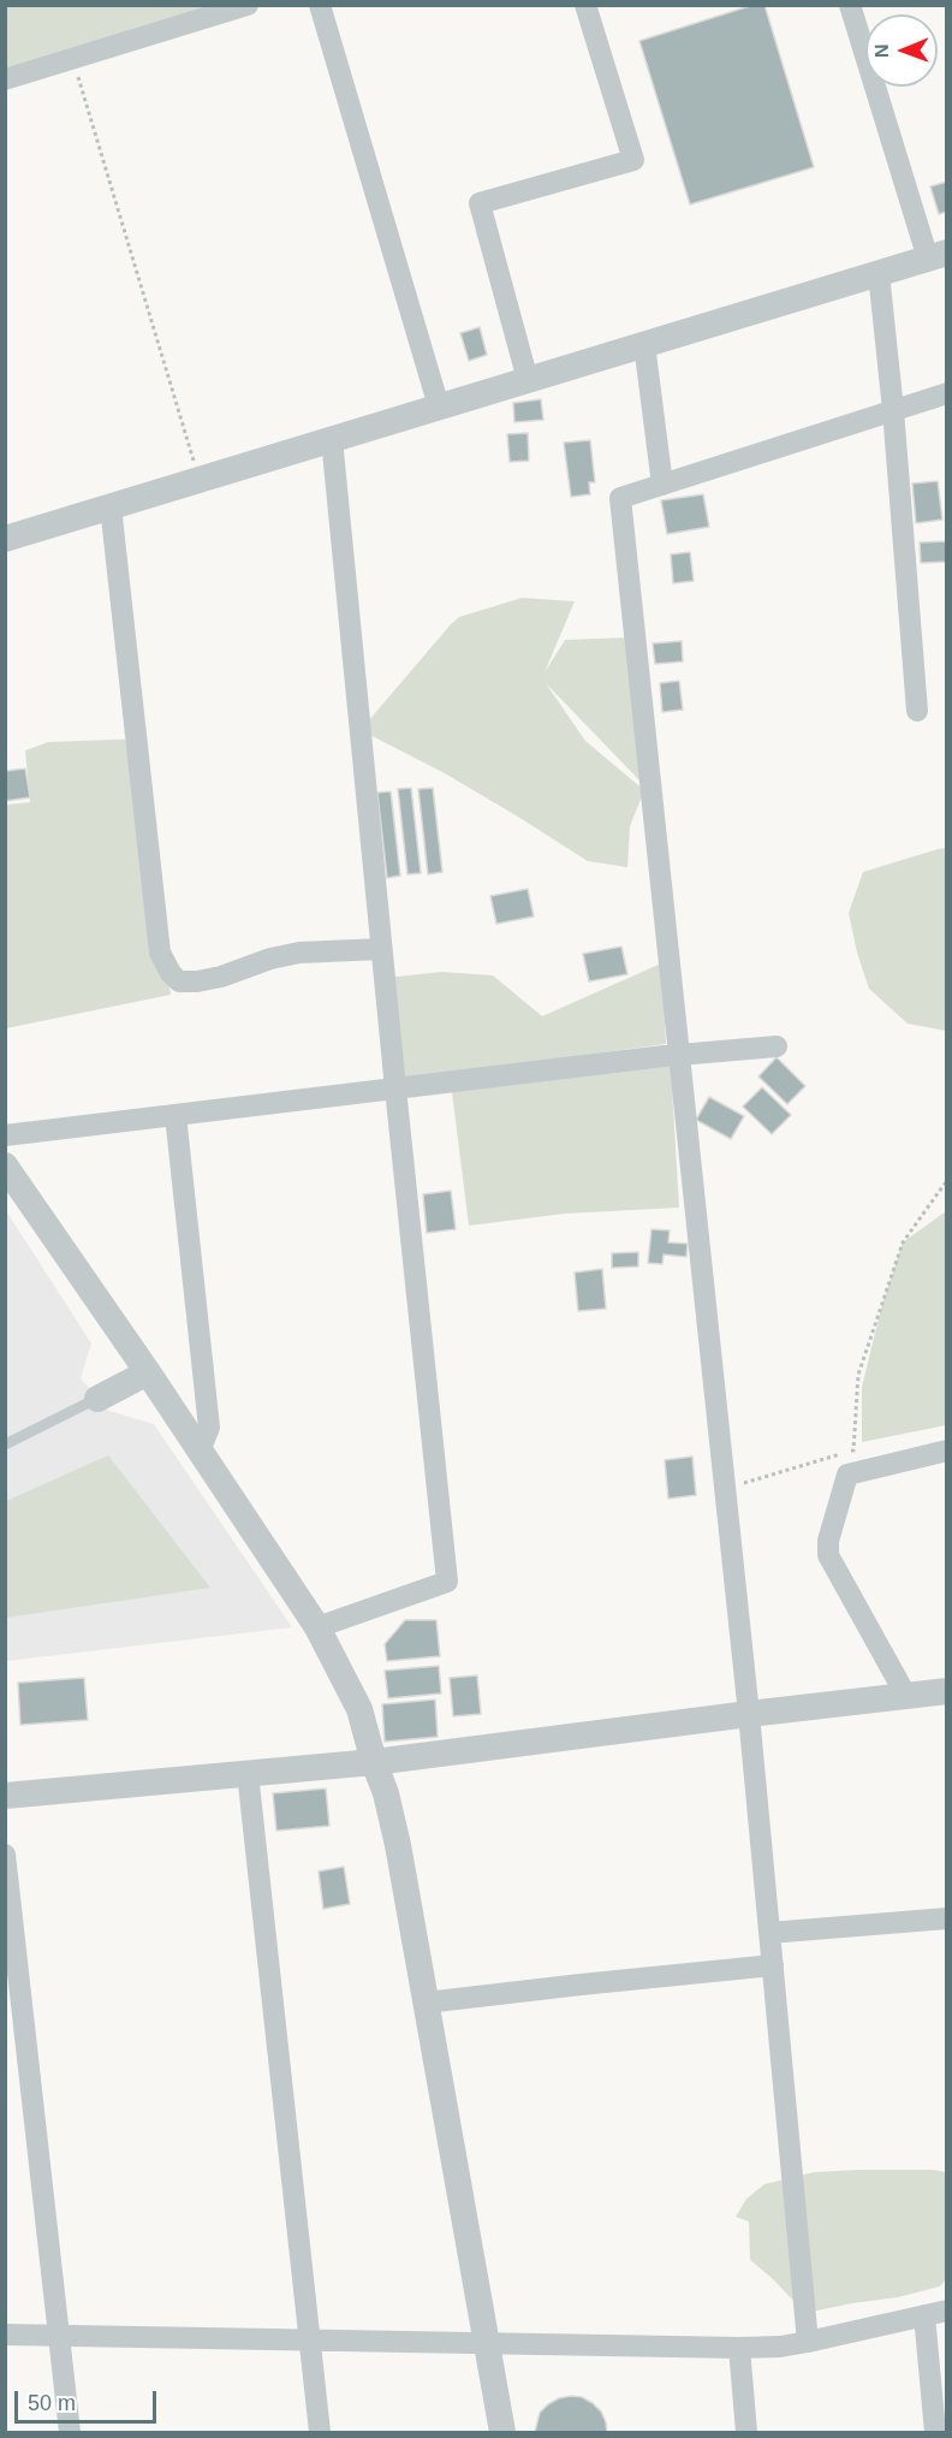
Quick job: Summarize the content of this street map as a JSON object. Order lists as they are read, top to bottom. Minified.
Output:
{"scale_bar":"50 m","north":"left"}
